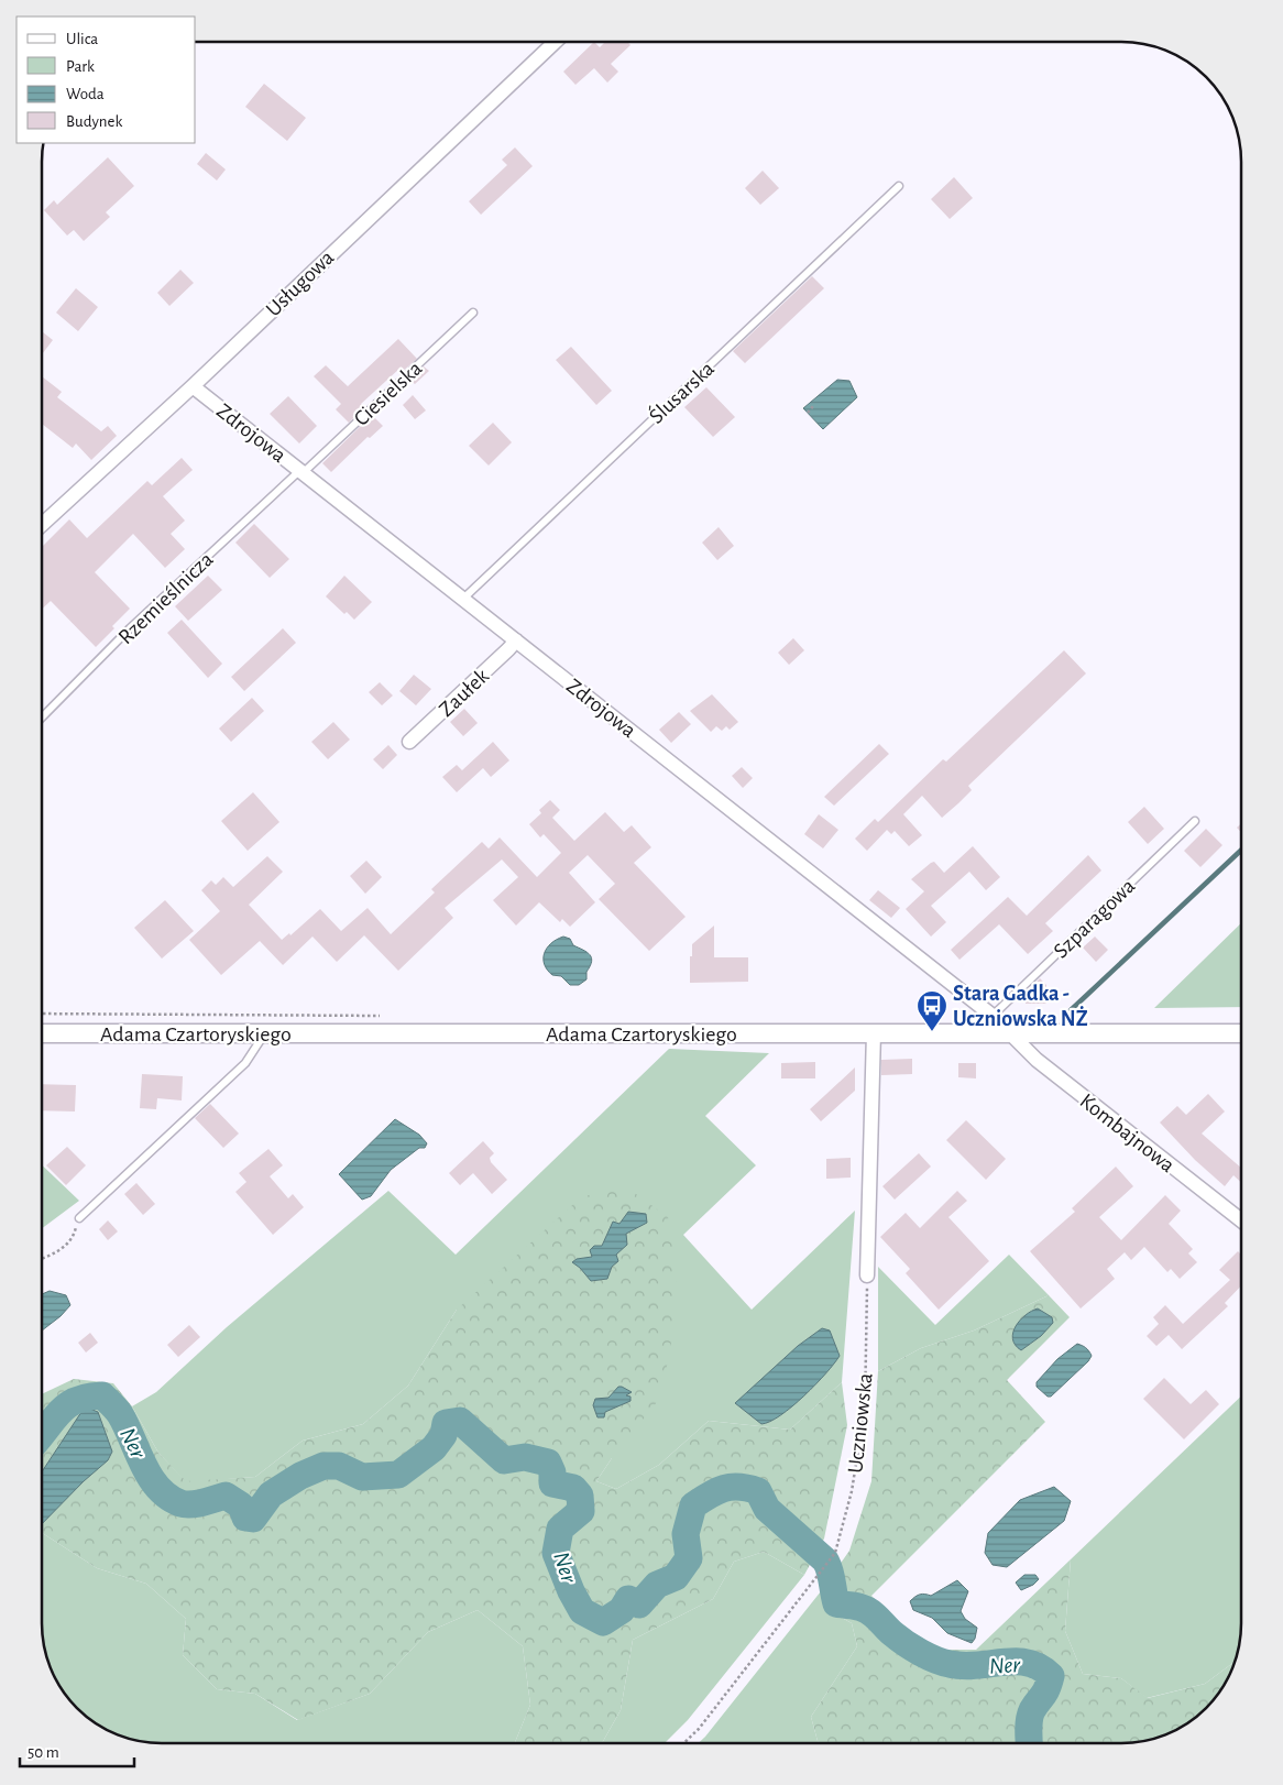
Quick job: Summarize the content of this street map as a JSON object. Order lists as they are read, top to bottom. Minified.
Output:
{"streets":{"street":["Usługowa","Zdrojowa","Zaułek","Adama Czartoryskiego","Kombajnowa"],"lane":["Ślusarska","Ciesielska","Rzemieślnicza","Szparagowa"],"path":["Uczniowska"]},"crossings":[["Usługowa","Zdrojowa"],["Ślusarska","Zdrojowa"],["Ciesielska","Zdrojowa"],["Ciesielska","Rzemieślnicza"],["Zdrojowa","Rzemieślnicza"],["Zdrojowa","Zaułek"],["Zdrojowa","Szparagowa"],["Zdrojowa","Adama Czartoryskiego"],["Zdrojowa","Kombajnowa"],["Adama Czartoryskiego","Kombajnowa"]],"water":["Ner"],"places":{"bus stop":["Stara Gadka - Uczniowska NŻ"]},"legend":["Ulica","Park","Woda","Budynek"],"scale_bar":"50 m"}
